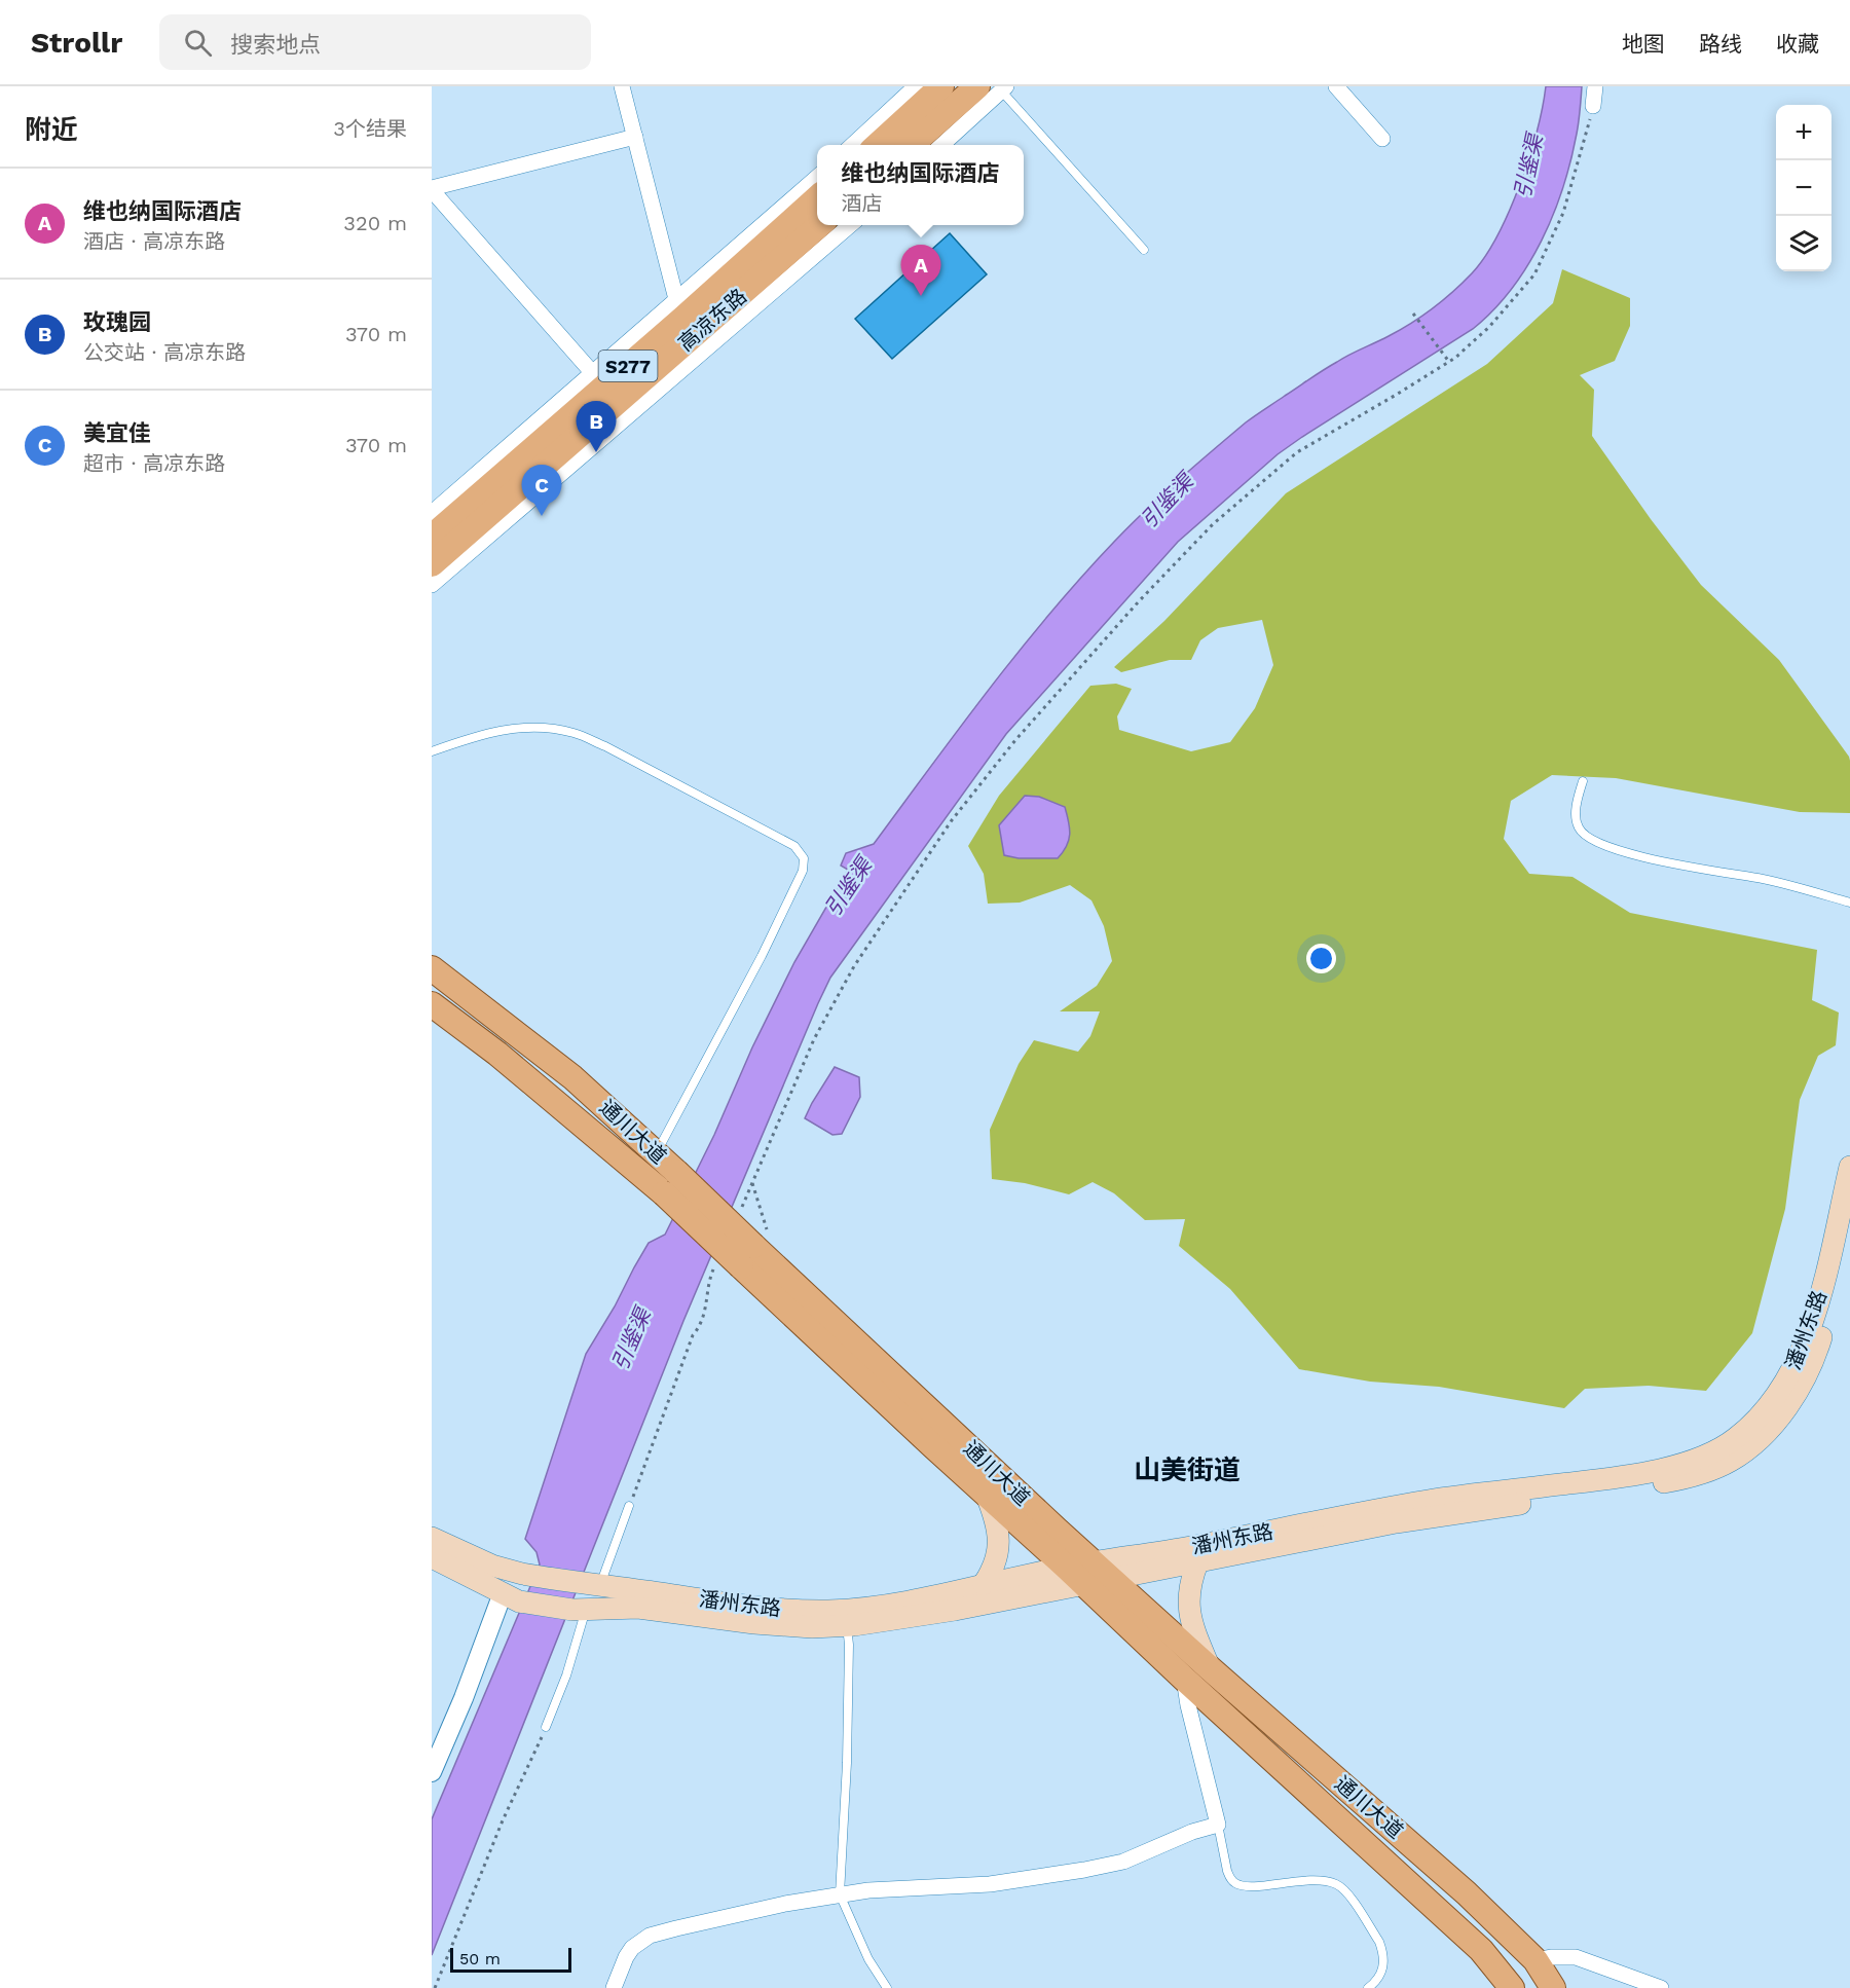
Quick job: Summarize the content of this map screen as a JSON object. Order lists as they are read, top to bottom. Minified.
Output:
{"streets":{"main road":["高凉东路","S277","通川大道","潘州东路"]},"crossings":[["通川大道","潘州东路"]],"districts":["山美街道"],"water":["引鉴渠"],"scale_bar":"50 m","page":{"header":"Strollr","search":"搜索地点","nav":["地图","路线","收藏"],"heading":["附近","3个结果"],"map_buttons":["+","−"],"popup":["维也纳国际酒店","酒店"],"list":[{"mark":"A","name":"维也纳国际酒店","note":"酒店 · 高凉东路","value":"320 m"},{"mark":"B","name":"玫瑰园","note":"公交站 · 高凉东路","value":"370 m"},{"mark":"C","name":"美宜佳","note":"超市 · 高凉东路","value":"370 m"}],"pins":["A","B","C"],"scale":"50 m"}}
